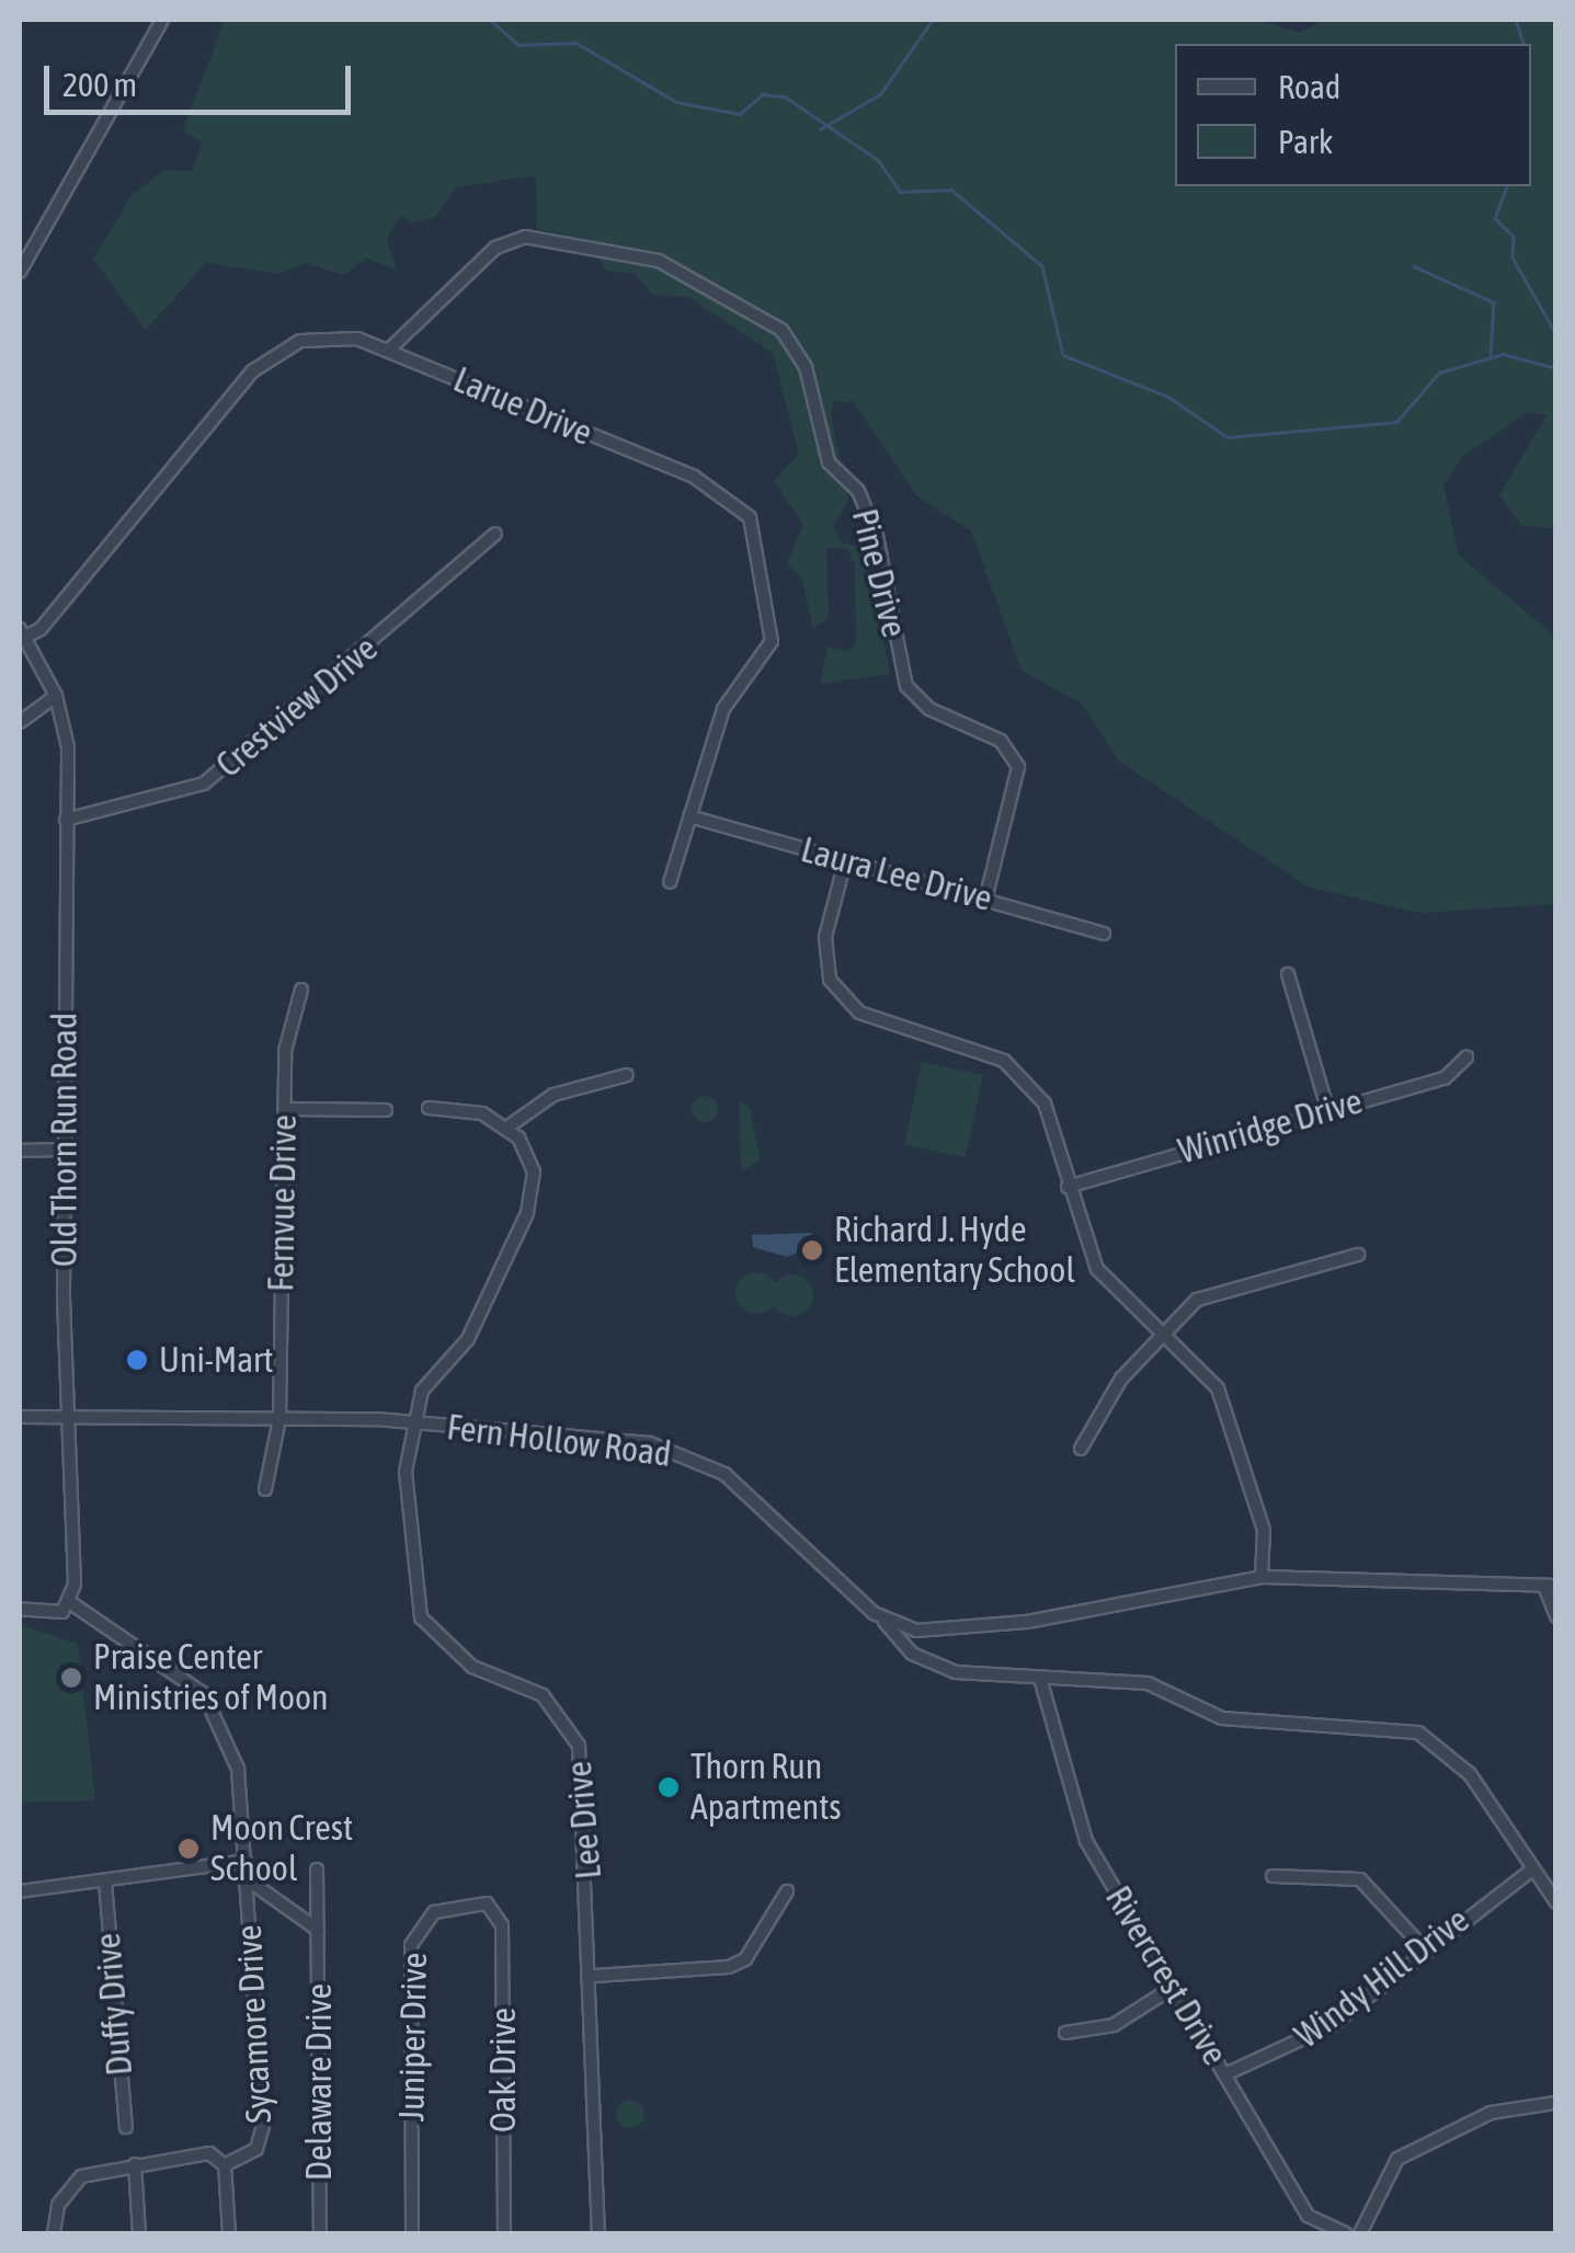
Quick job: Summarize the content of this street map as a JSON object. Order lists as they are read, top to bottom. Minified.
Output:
{"streets":{"street":["Larue Drive","Pine Drive","Crestview Drive","Laura Lee Drive","Winridge Drive","Old Thorn Run Road","Fernvue Drive","Fern Hollow Road","Lee Drive","Rivercrest Drive","Windy Hill Drive","Duffy Drive","Sycamore Drive","Juniper Drive","Oak Drive","Delaware Drive"]},"crossings":[["Larue Drive","Pine Drive"],["Larue Drive","Laura Lee Drive"],["Larue Drive","Old Thorn Run Road"],["Pine Drive","Laura Lee Drive"],["Crestview Drive","Old Thorn Run Road"],["Old Thorn Run Road","Fern Hollow Road"],["Old Thorn Run Road","Sycamore Drive"],["Fernvue Drive","Fern Hollow Road"],["Fern Hollow Road","Lee Drive"],["Rivercrest Drive","Windy Hill Drive"],["Juniper Drive","Oak Drive"]],"places":["Richard J. Hyde Elementary School","Uni-Mart","Praise Center Ministries of Moon","Thorn Run Apartments","Moon Crest School"],"legend":["Road","Park"],"scale_bar":"200 m"}
